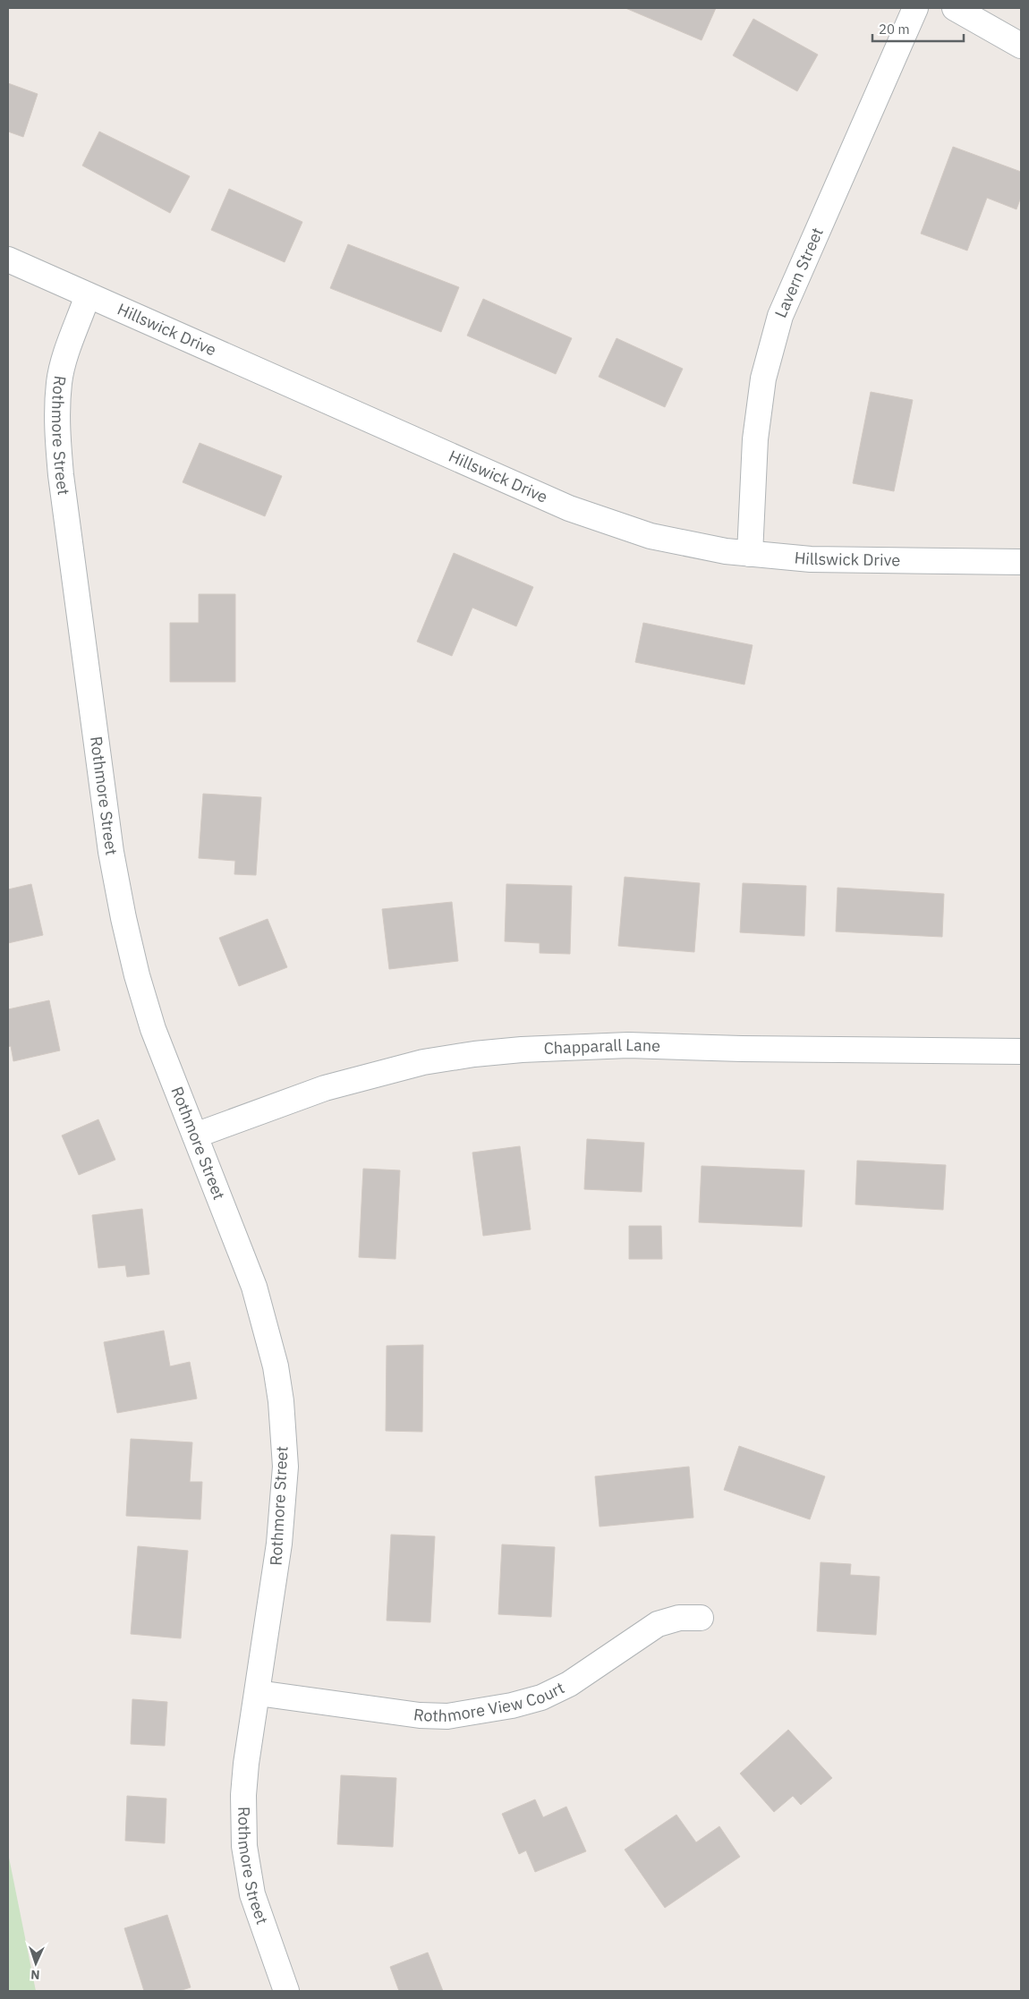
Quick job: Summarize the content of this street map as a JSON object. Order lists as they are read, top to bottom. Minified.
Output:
{"streets":{"street":["Lavern Street","Hillswick Drive","Rothmore Street","Chapparall Lane","Rothmore View Court"]},"crossings":[["Lavern Street","Hillswick Drive"],["Hillswick Drive","Rothmore Street"],["Rothmore Street","Chapparall Lane"],["Rothmore Street","Rothmore View Court"]],"scale_bar":"20 m","north":"bottom"}
